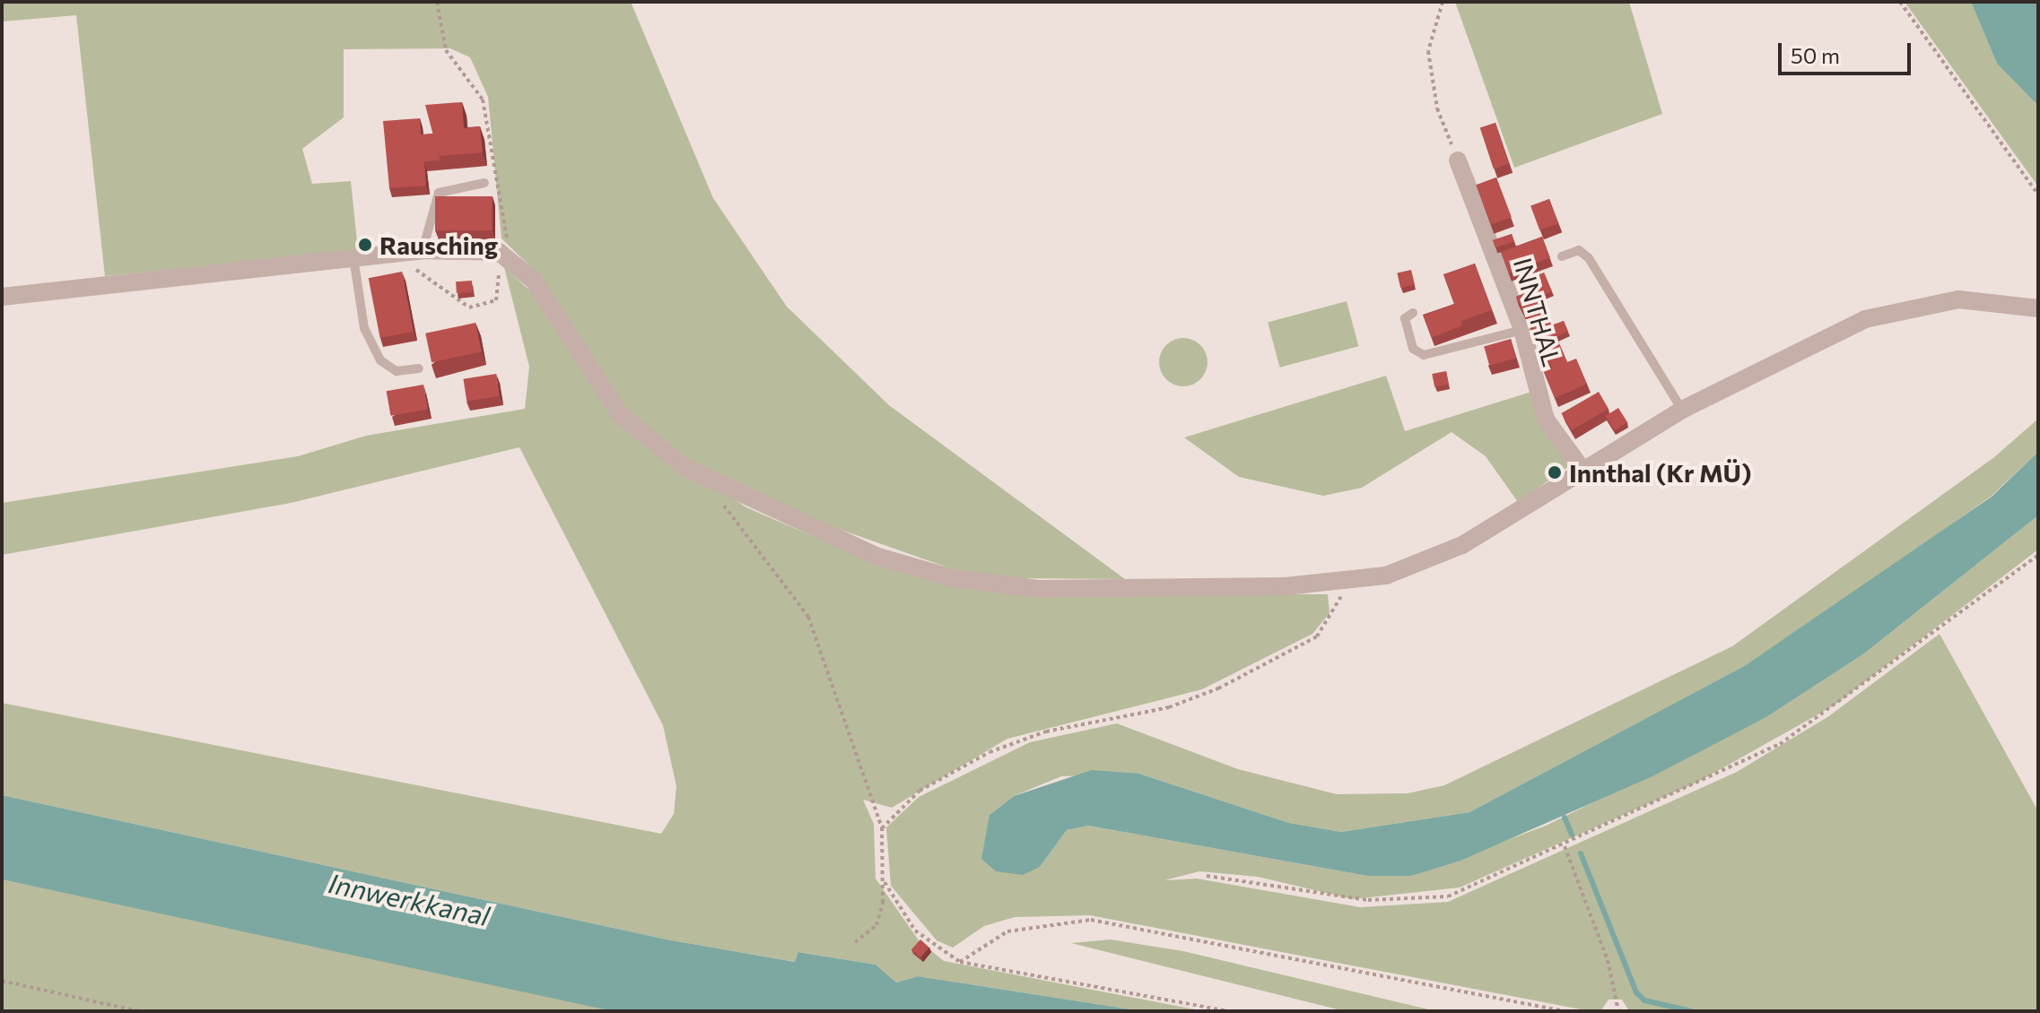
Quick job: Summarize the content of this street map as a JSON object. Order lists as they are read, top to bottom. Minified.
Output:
{"streets":{"street":["INNTHAL"]},"water":["Innwerkkanal"],"places":["Rausching","Innthal (Kr MÜ)"],"scale_bar":"50 m"}
